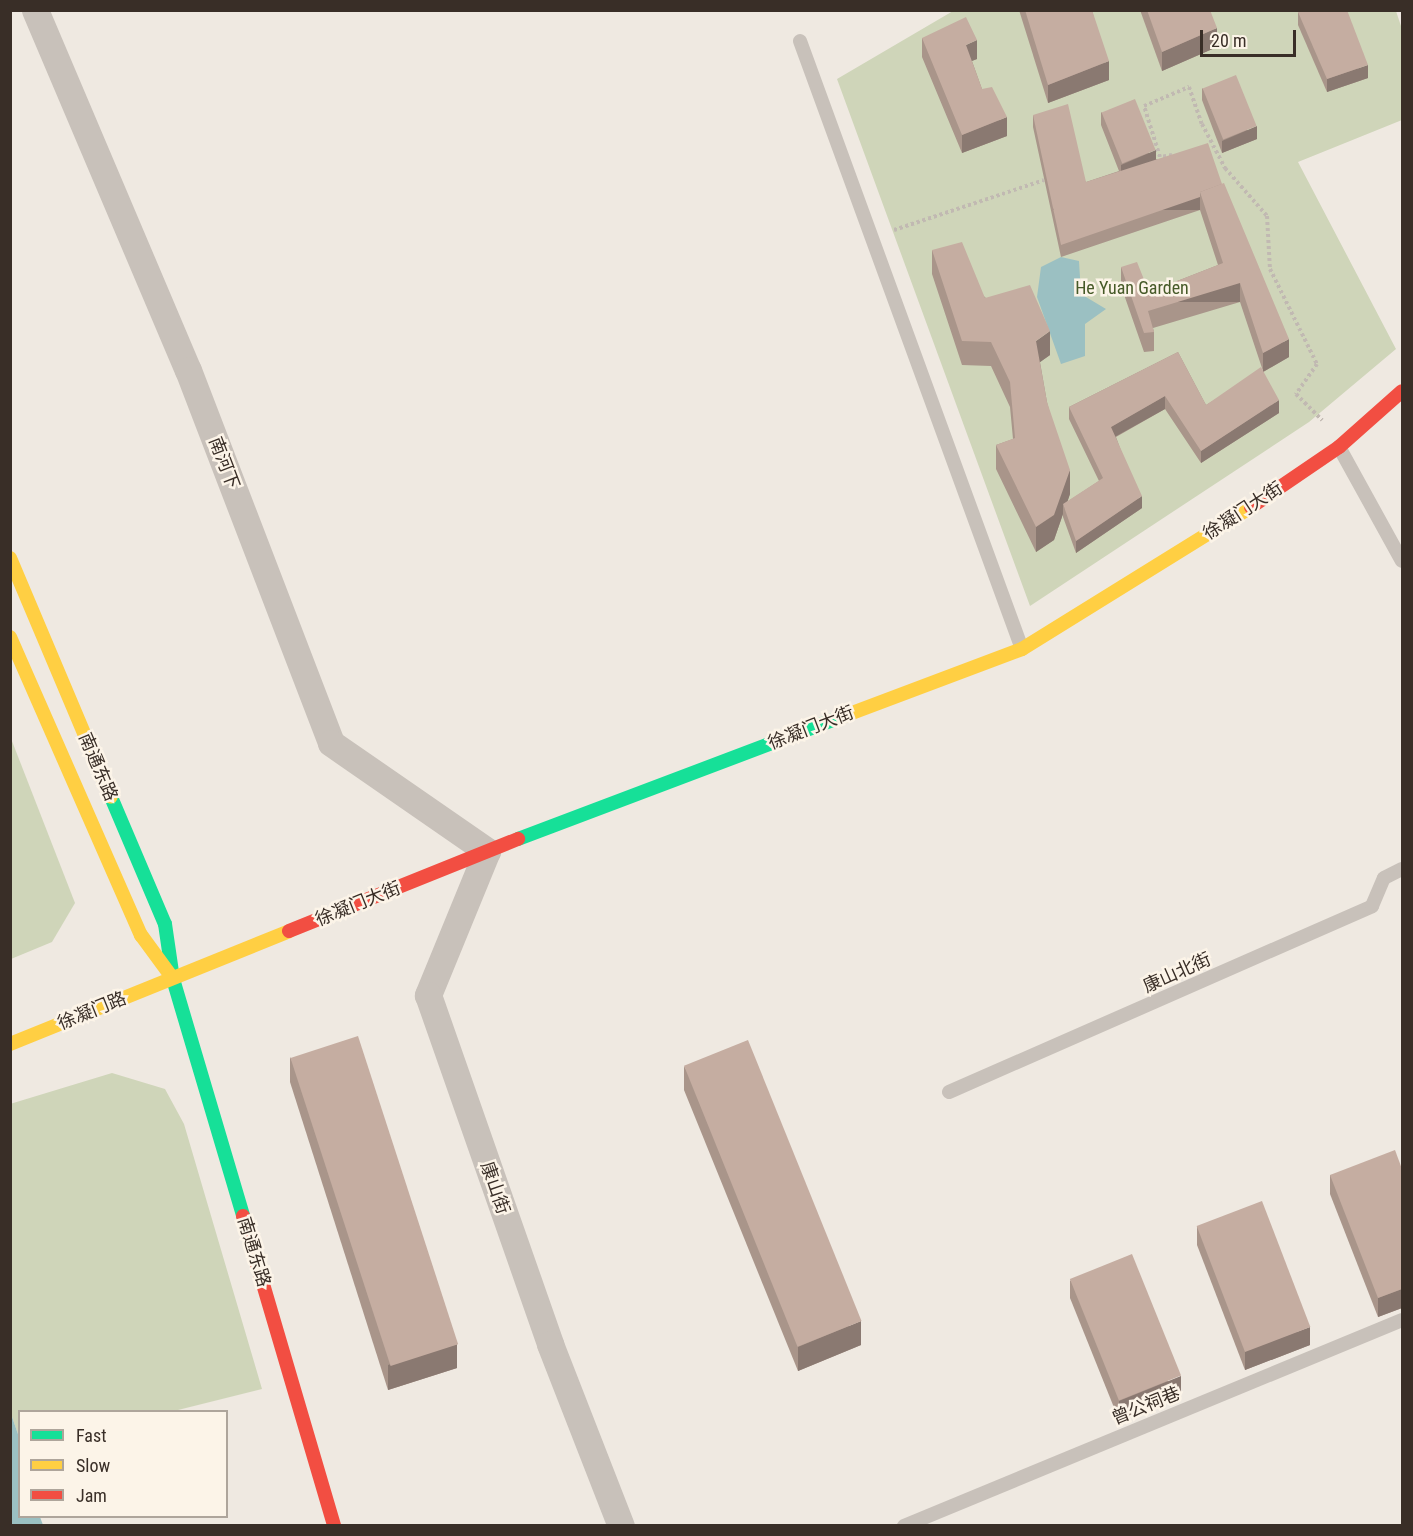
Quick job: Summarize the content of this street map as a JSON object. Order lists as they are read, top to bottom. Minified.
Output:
{"streets":{"street":["南河下","徐凝门大街","南通东路","徐凝门路","康山街"],"lane":["康山北街","曾公祠巷"]},"crossings":[["南河下","徐凝门大街"],["南河下","康山街"],["徐凝门大街","南通东路"],["徐凝门大街","徐凝门路"],["徐凝门大街","康山街"],["南通东路","徐凝门路"]],"parks":["He Yuan Garden"],"legend":["Fast","Slow","Jam"],"scale_bar":"20 m"}
